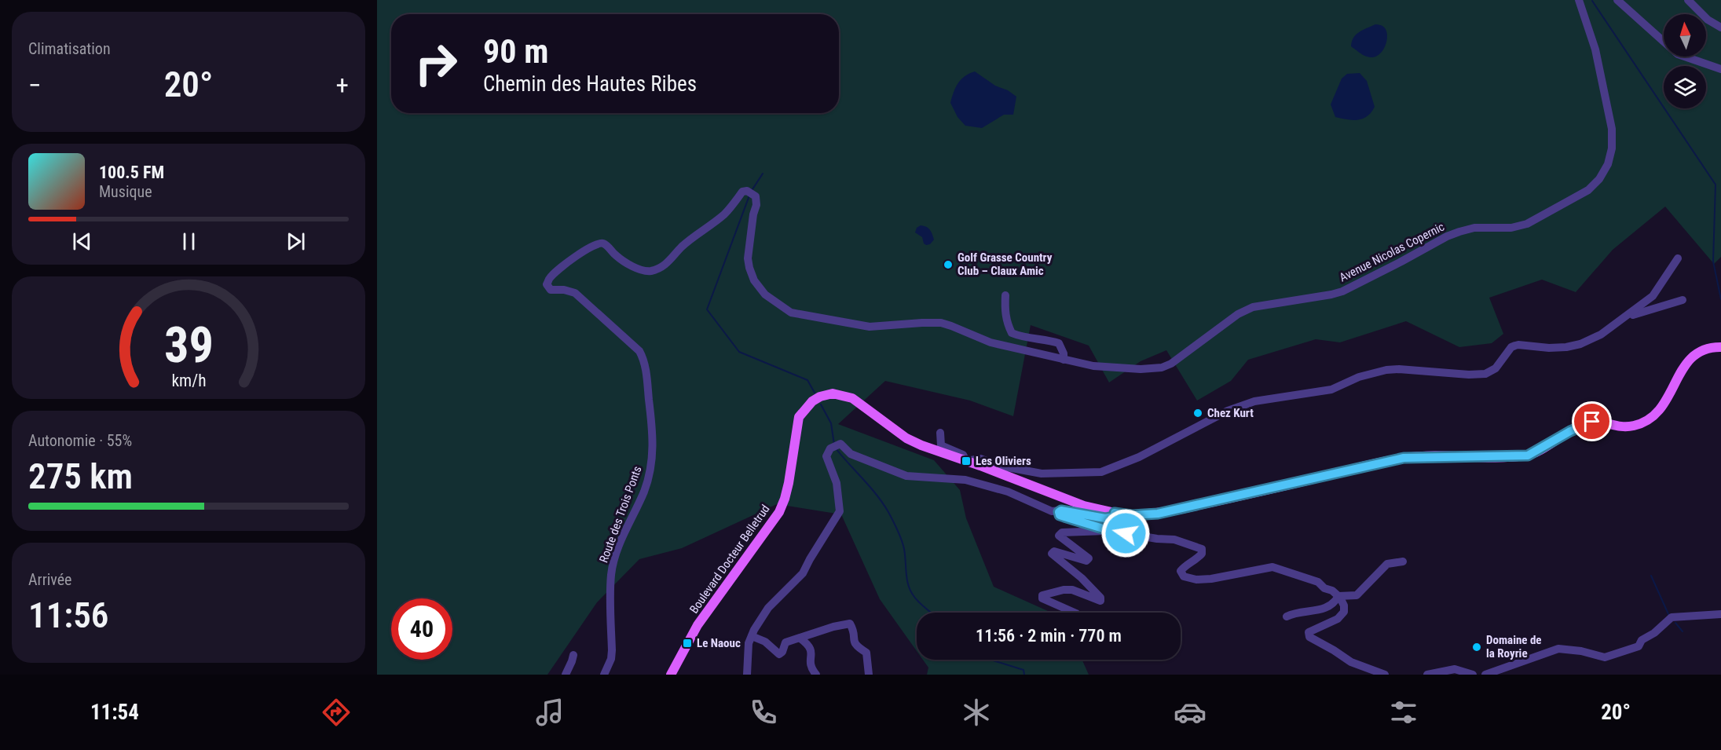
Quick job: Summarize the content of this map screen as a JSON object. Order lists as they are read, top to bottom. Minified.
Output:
{"streets":{"main road":["Boulevard Docteur Belletrud"],"street":["Avenue Nicolas Copernic","Route des Trois Ponts"]},"crossings":[["Avenue Nicolas Copernic","Route des Trois Ponts"]],"places":{"other":["Golf Grasse Country Club – Claux Amic","Chez Kurt","Domaine de la Royrie"],"transit":["Les Oliviers","Le Naouc"]},"north":"top","page":{"tile":["Climatisation",["Autonomie · 55%","275 km"],["Arrivée","11:56"]],"turn":["90 m","Chemin des Hautes Ribes"],"heat":["−","20°","+"],"song":["100.5 FM","Musique"],"limit":"40","trip":"11:56 · 2 min · 770 m","tabs":["11:54","20°"],"gauge":["39","km/h"]}}
